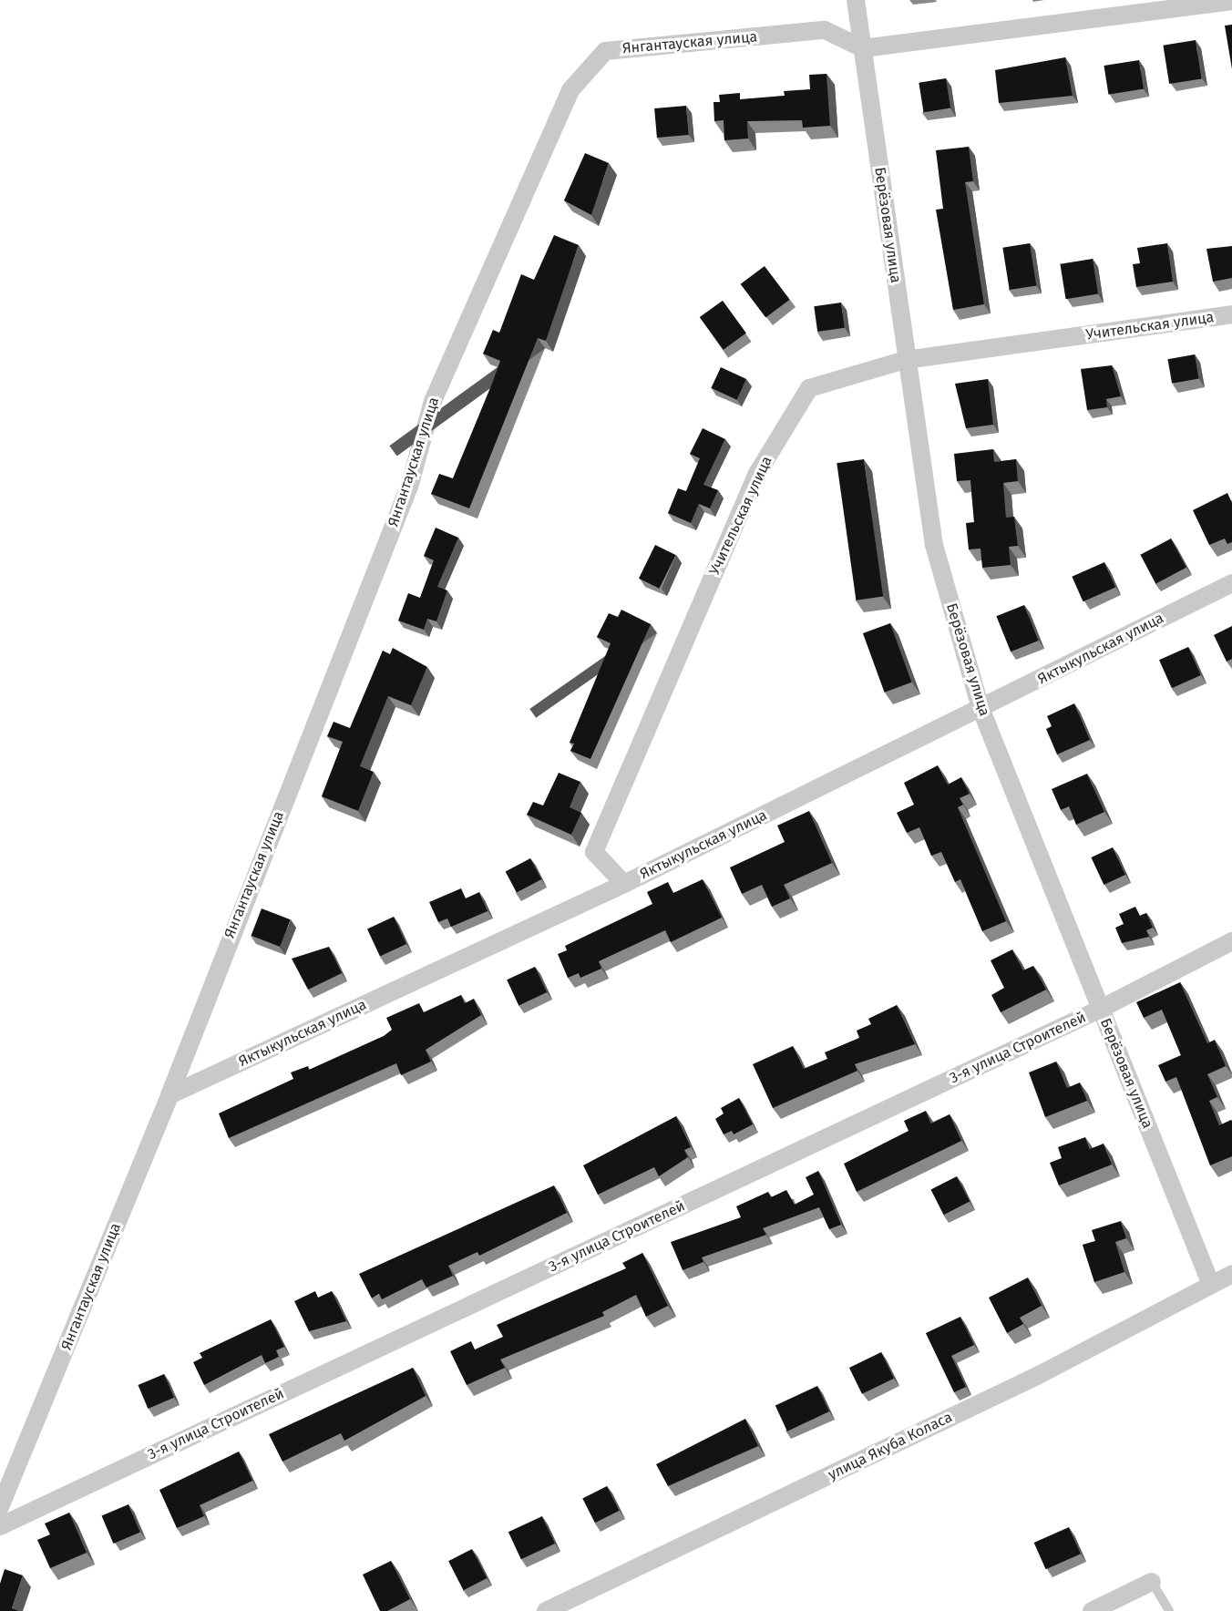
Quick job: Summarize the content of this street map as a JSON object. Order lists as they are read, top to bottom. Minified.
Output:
{"streets":{"street":["Янгантауская улица","Берёзовая улица","Учительская улица","Яктыкульская улица","3-я улица Строителей","улица Якуба Коласа"]},"crossings":[["Янгантауская улица","Берёзовая улица"],["Янгантауская улица","Яктыкульская улица"],["Берёзовая улица","Учительская улица"],["Берёзовая улица","Яктыкульская улица"],["Берёзовая улица","3-я улица Строителей"],["Берёзовая улица","улица Якуба Коласа"],["Учительская улица","Яктыкульская улица"]]}
